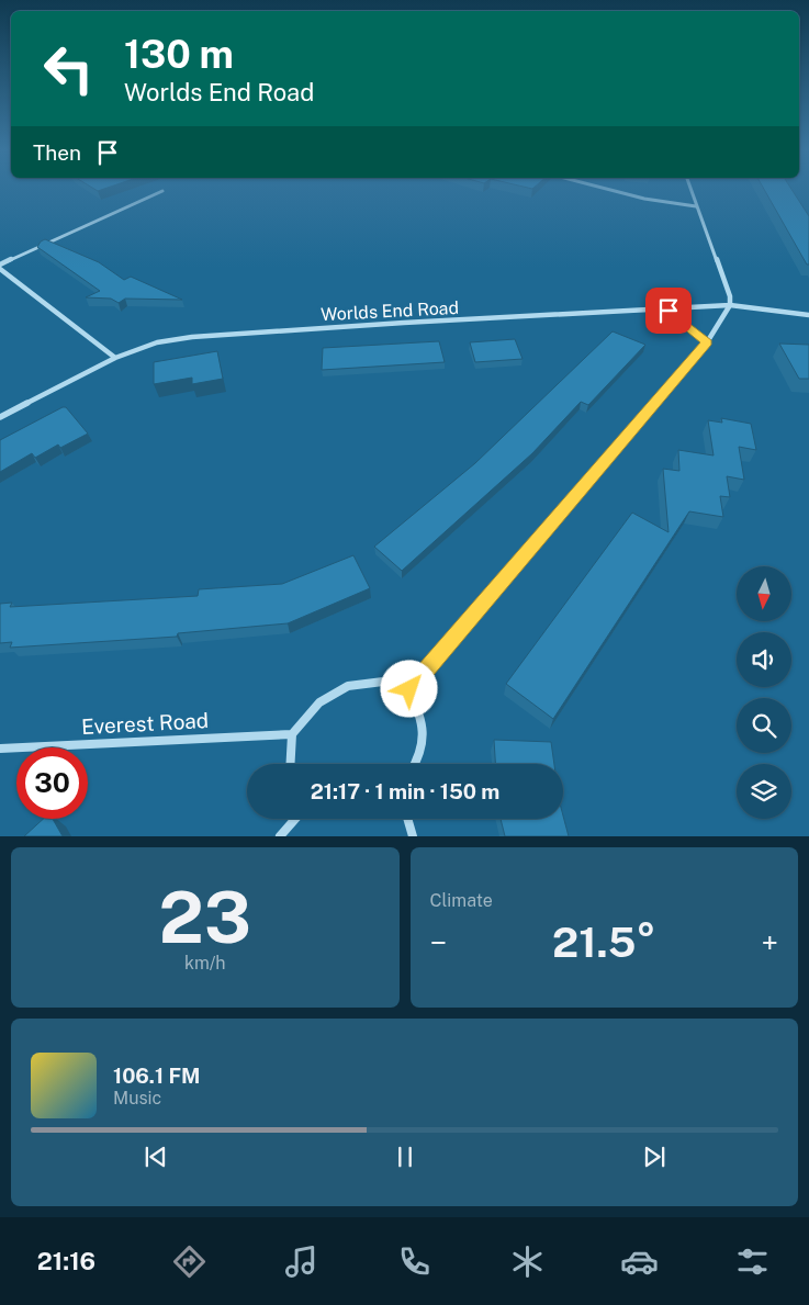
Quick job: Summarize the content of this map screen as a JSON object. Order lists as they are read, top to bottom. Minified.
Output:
{"streets":{"street":["Worlds End Road","Everest Road"]},"north":"bottom","page":{"turn":["130 m","Worlds End Road"],"then":"Then","limit":"30","trip":"21:17 · 1 min · 150 m","tile":[["23","km/h"],"Climate"],"heat":["−","21.5°","+"],"song":["106.1 FM","Music"],"tabs":"21:16"}}
